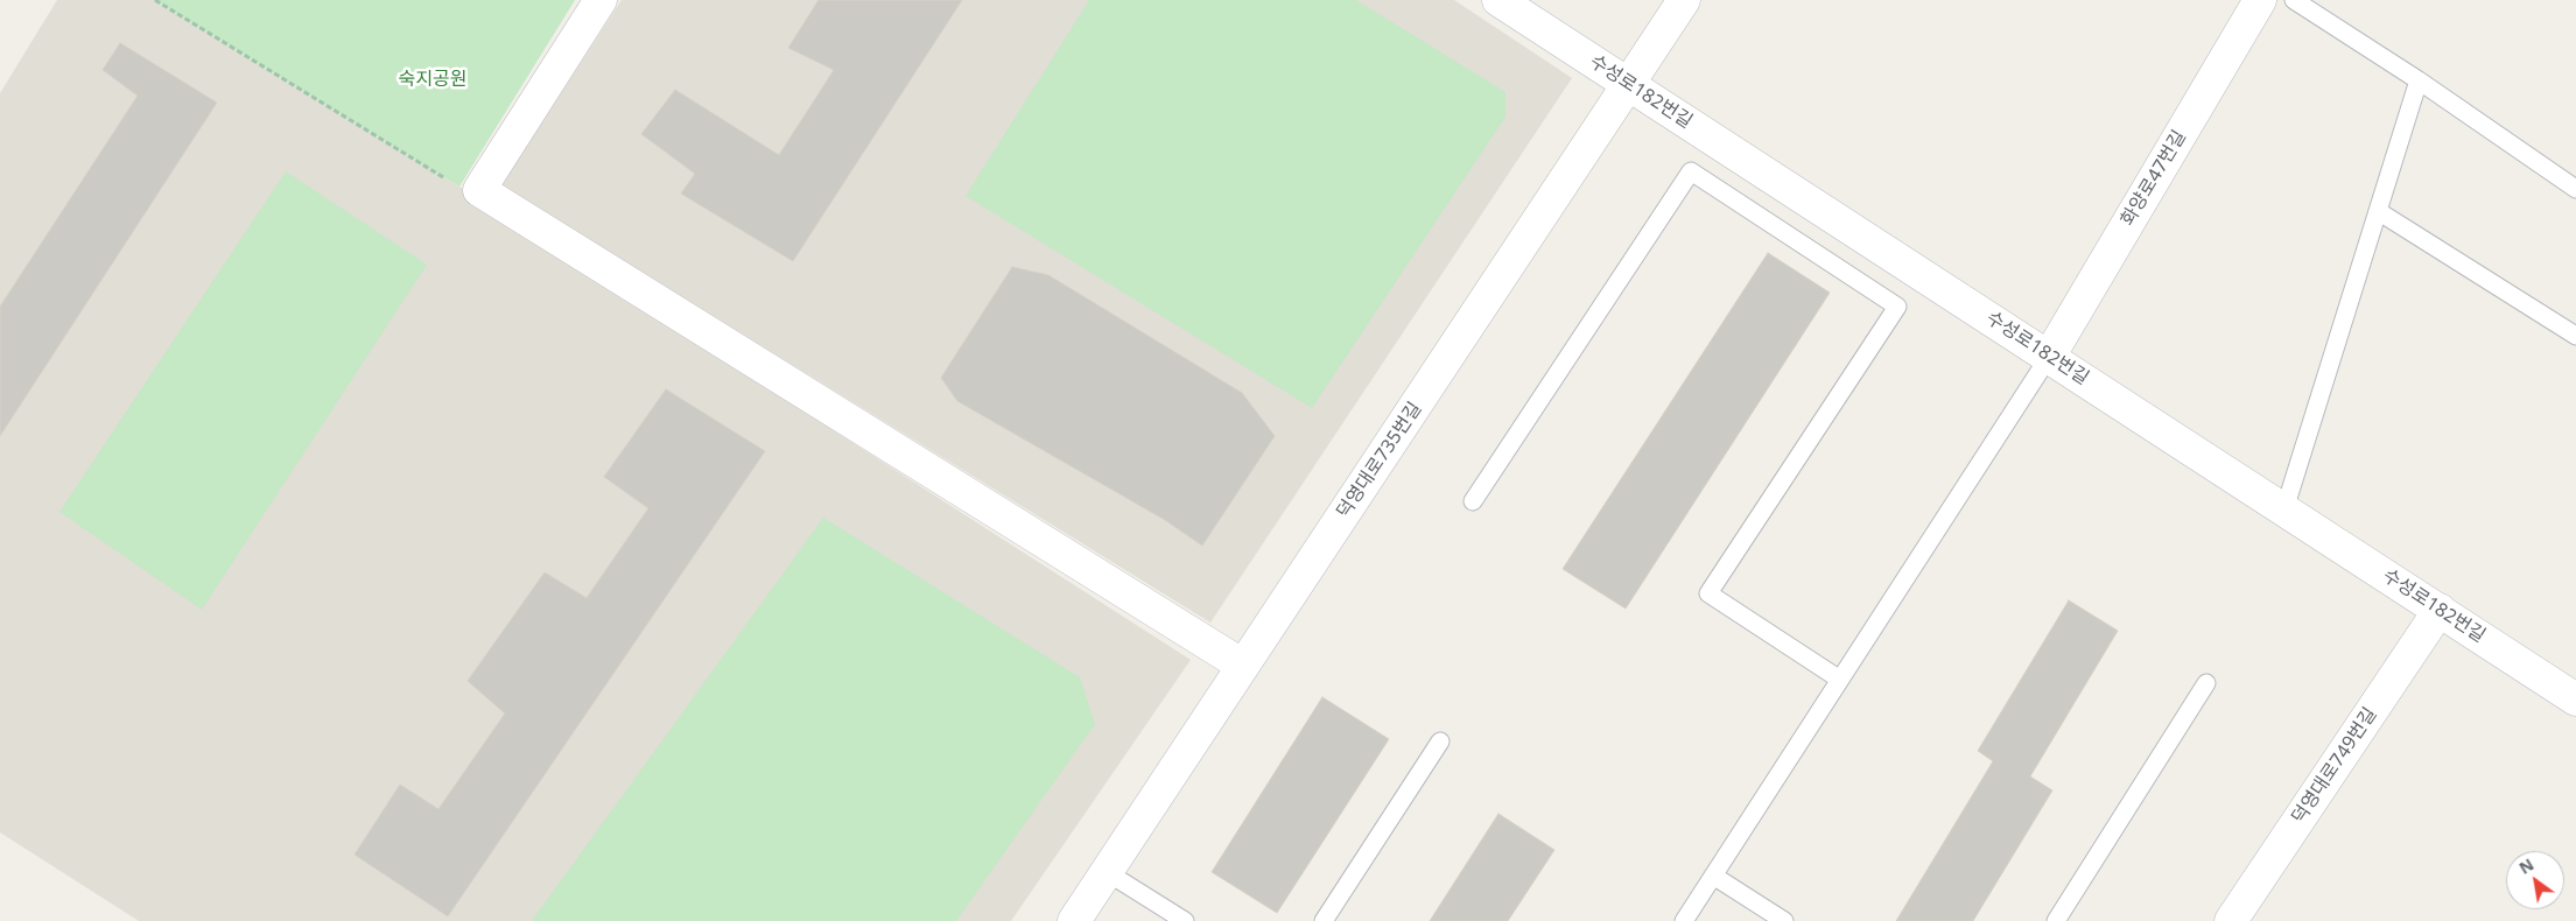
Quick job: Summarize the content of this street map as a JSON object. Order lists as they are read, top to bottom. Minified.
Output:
{"streets":{"street":["수성로182번길","화양로47번길","덕영대로735번길","덕영대로749번길"]},"crossings":[["수성로182번길","화양로47번길"],["수성로182번길","덕영대로735번길"],["수성로182번길","덕영대로749번길"]],"parks":["숙지공원"],"north":"top left"}
